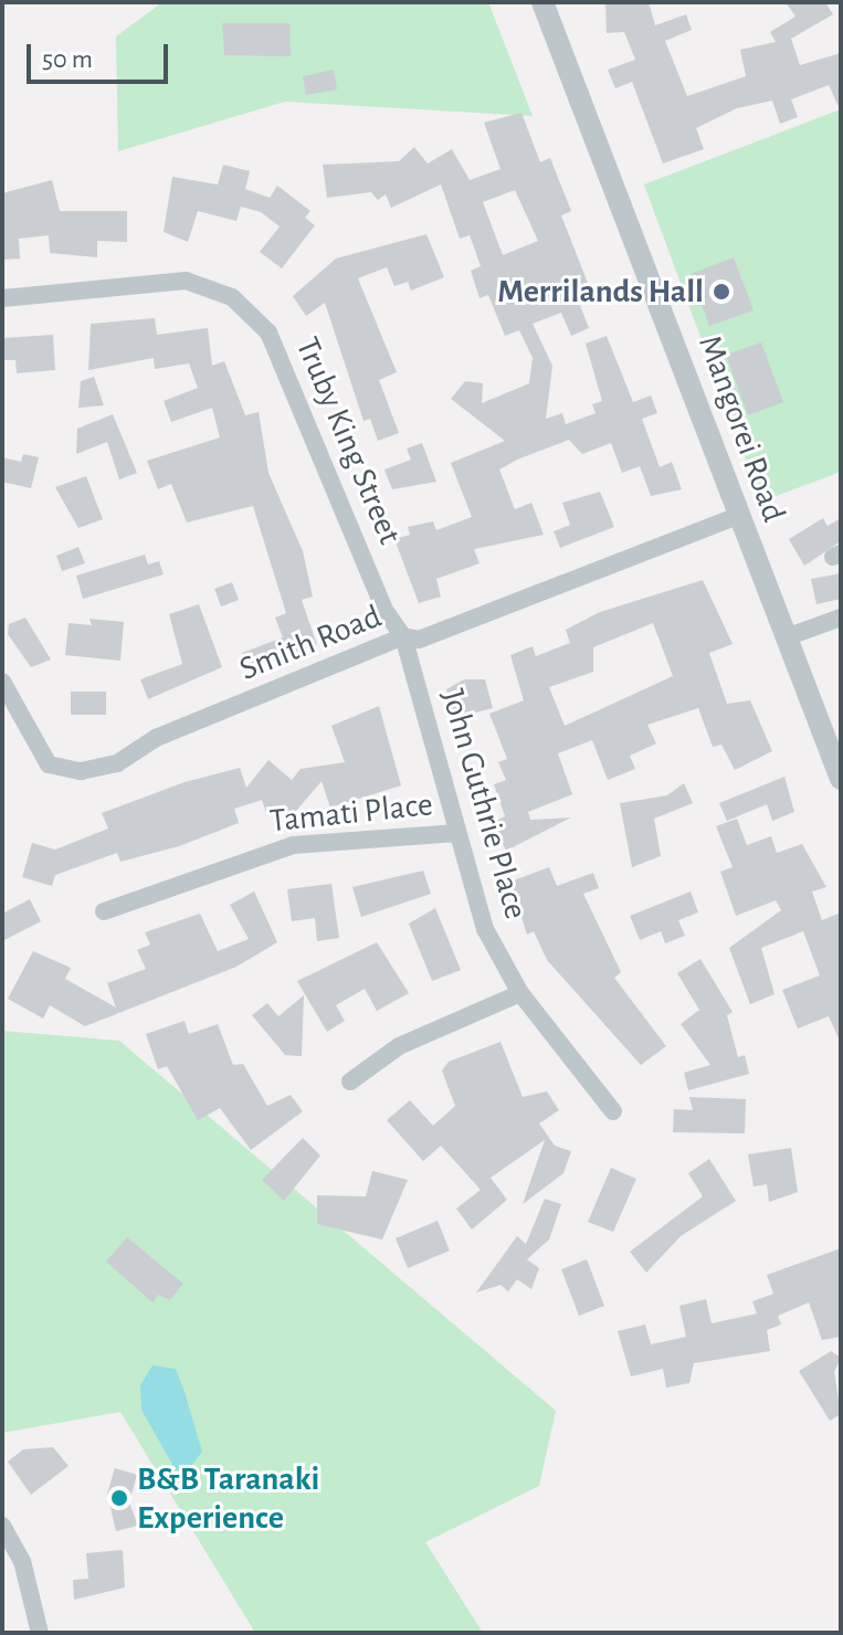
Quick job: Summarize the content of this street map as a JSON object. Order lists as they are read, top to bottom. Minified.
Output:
{"streets":{"street":["Mangorei Road","Truby King Street","Smith Road","John Guthrie Place","Tamati Place"]},"crossings":[["Mangorei Road","Smith Road"],["Truby King Street","Smith Road"],["Truby King Street","John Guthrie Place"],["Smith Road","John Guthrie Place"],["John Guthrie Place","Tamati Place"]],"places":["Merrilands Hall","B&B Taranaki Experience"],"scale_bar":"50 m"}
